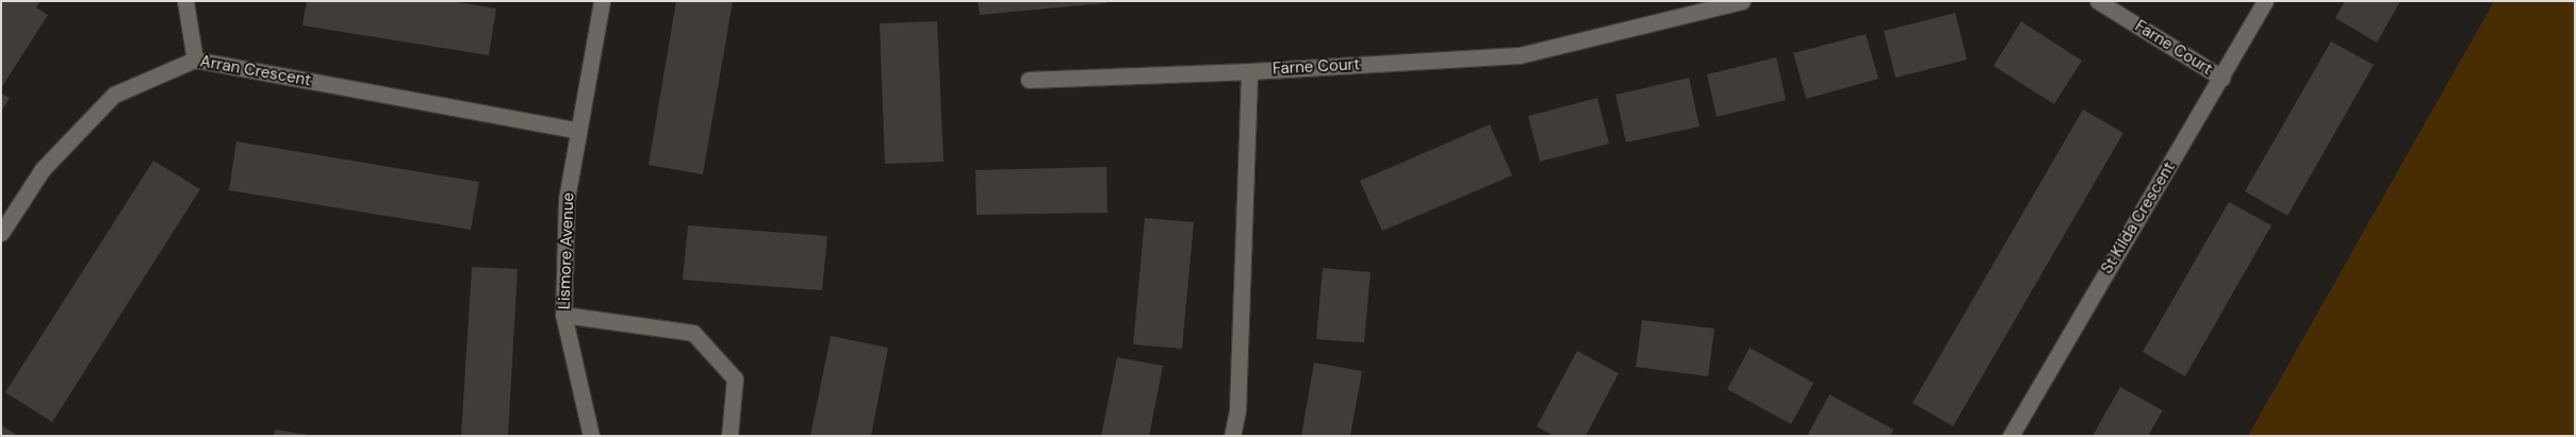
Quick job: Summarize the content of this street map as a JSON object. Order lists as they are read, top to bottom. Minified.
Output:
{"streets":{"street":["Farne Court","Arran Crescent","St Kilda Crescent","Lismore Avenue"]},"crossings":[["Farne Court","St Kilda Crescent"],["Arran Crescent","Lismore Avenue"]]}
